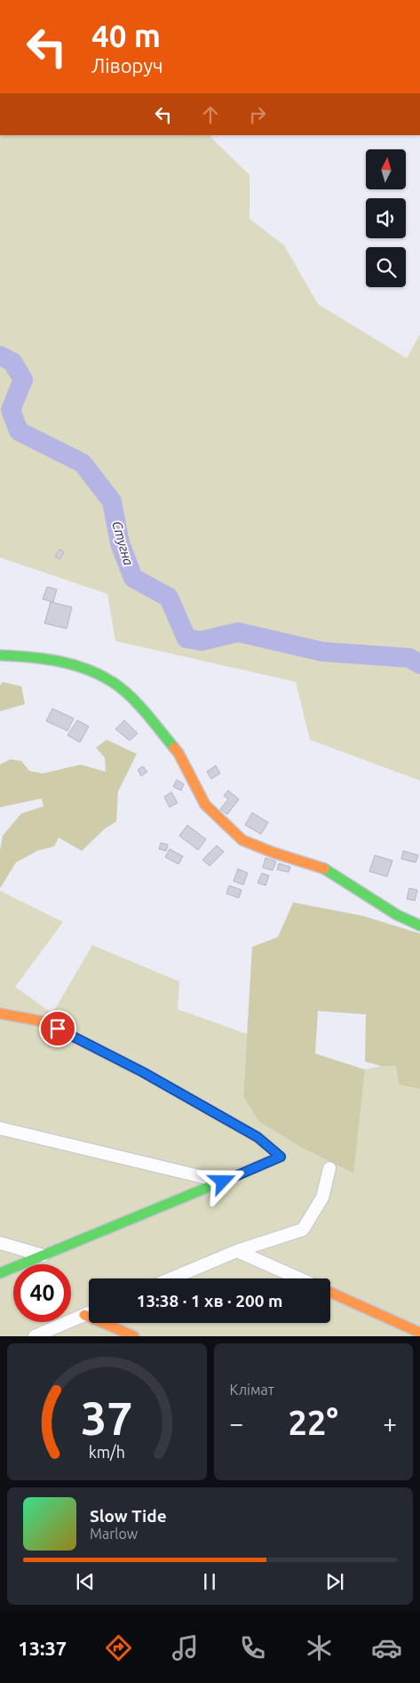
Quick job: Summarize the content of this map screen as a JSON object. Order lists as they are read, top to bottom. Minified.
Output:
{"water":["Стугна"],"north":"top","page":{"turn":["40 m","Ліворуч"],"limit":"40","trip":"13:38 · 1 хв · 200 m","tile":"Клімат","heat":["−","22°","+"],"song":["Slow Tide","Marlow"],"tabs":"13:37","gauge":["37","km/h"]}}
